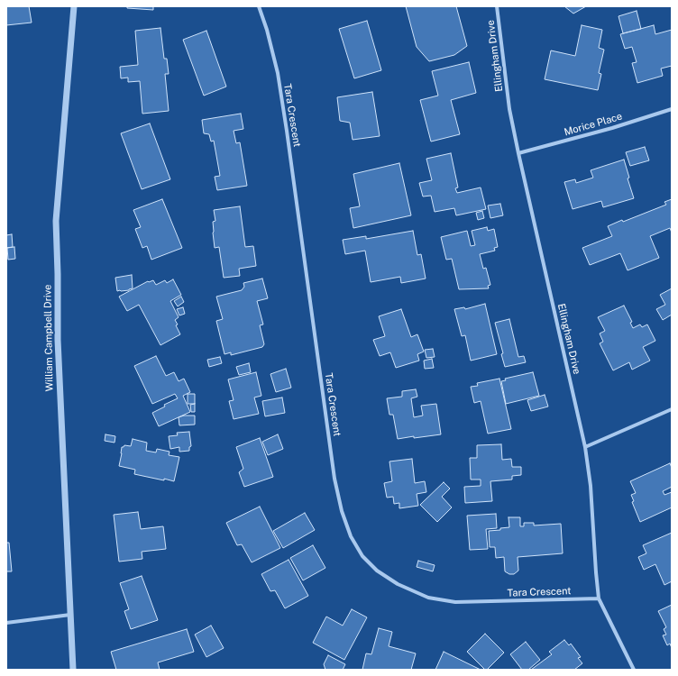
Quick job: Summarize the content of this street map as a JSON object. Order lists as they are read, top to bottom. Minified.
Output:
{"streets":{"street":["Ellingham Drive","Tara Crescent","Morice Place","William Campbell Drive"]},"crossings":[["Ellingham Drive","Tara Crescent"],["Ellingham Drive","Morice Place"]]}
